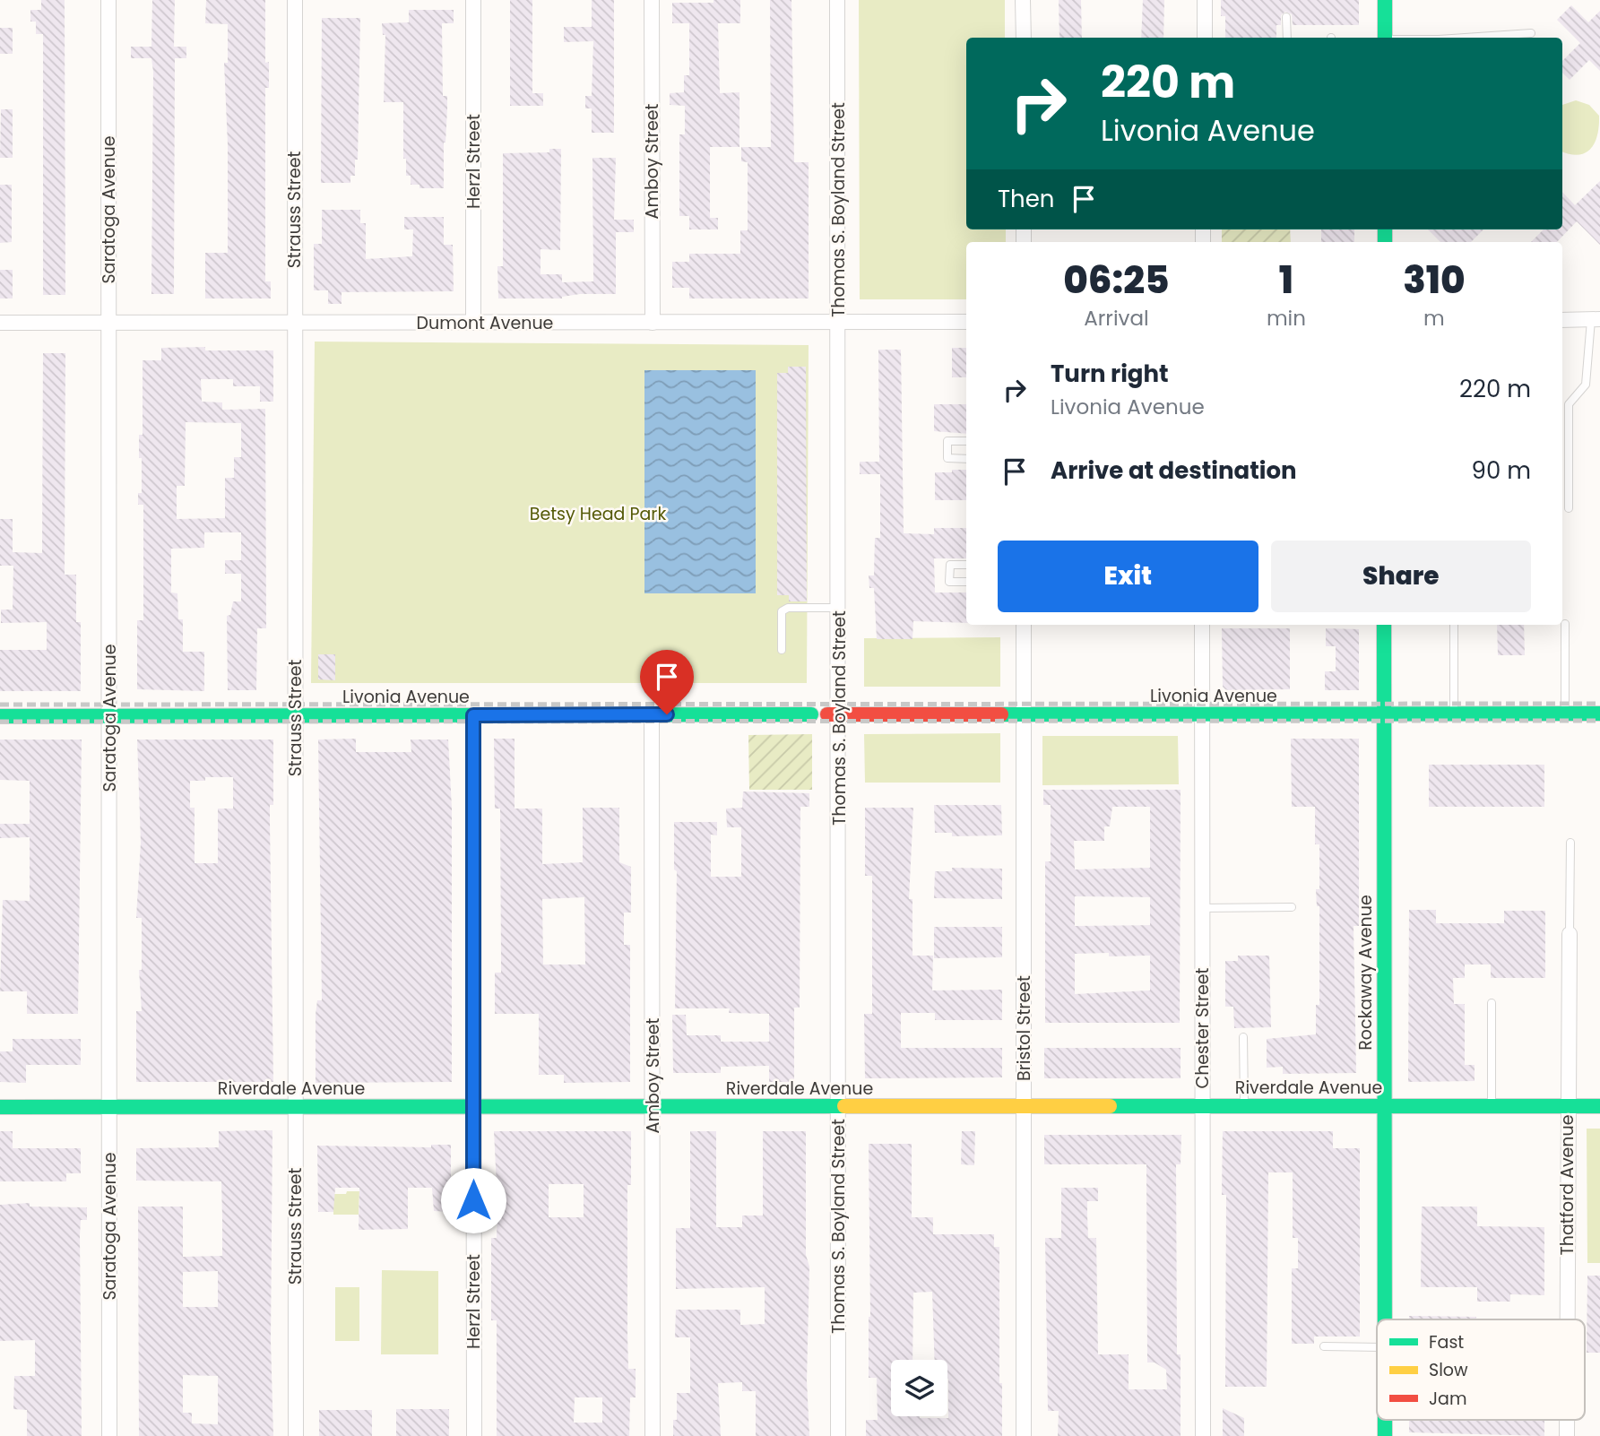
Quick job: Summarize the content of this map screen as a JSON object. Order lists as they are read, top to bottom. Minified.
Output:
{"streets":{"street":["Herzl Street","Amboy Street","Saratoga Avenue","Strauss Street","Thomas S. Boyland Street","Dumont Avenue","Livonia Avenue","Rockaway Avenue","Bristol Street","Chester Street","Riverdale Avenue","Thatford Avenue"]},"crossings":[["Herzl Street","Dumont Avenue"],["Herzl Street","Livonia Avenue"],["Herzl Street","Riverdale Avenue"],["Amboy Street","Dumont Avenue"],["Amboy Street","Livonia Avenue"],["Amboy Street","Riverdale Avenue"],["Saratoga Avenue","Dumont Avenue"],["Saratoga Avenue","Livonia Avenue"],["Saratoga Avenue","Riverdale Avenue"],["Strauss Street","Dumont Avenue"],["Strauss Street","Livonia Avenue"],["Strauss Street","Riverdale Avenue"],["Thomas S. Boyland Street","Dumont Avenue"],["Thomas S. Boyland Street","Livonia Avenue"],["Thomas S. Boyland Street","Riverdale Avenue"],["Livonia Avenue","Rockaway Avenue"],["Livonia Avenue","Bristol Street"],["Livonia Avenue","Chester Street"],["Rockaway Avenue","Riverdale Avenue"],["Bristol Street","Riverdale Avenue"],["Chester Street","Riverdale Avenue"],["Riverdale Avenue","Thatford Avenue"]],"parks":["Betsy Head Park"],"legend":["Fast","Slow","Jam"],"page":{"turn":["220 m","Livonia Avenue"],"then":"Then","eta":["06:25","Arrival","1","min","310","m"],"list":[{"name":"Turn right","note":"Livonia Avenue","value":"220 m"},{"name":"Arrive at destination","value":"90 m"}],"buttons":["Exit","Share"]}}
